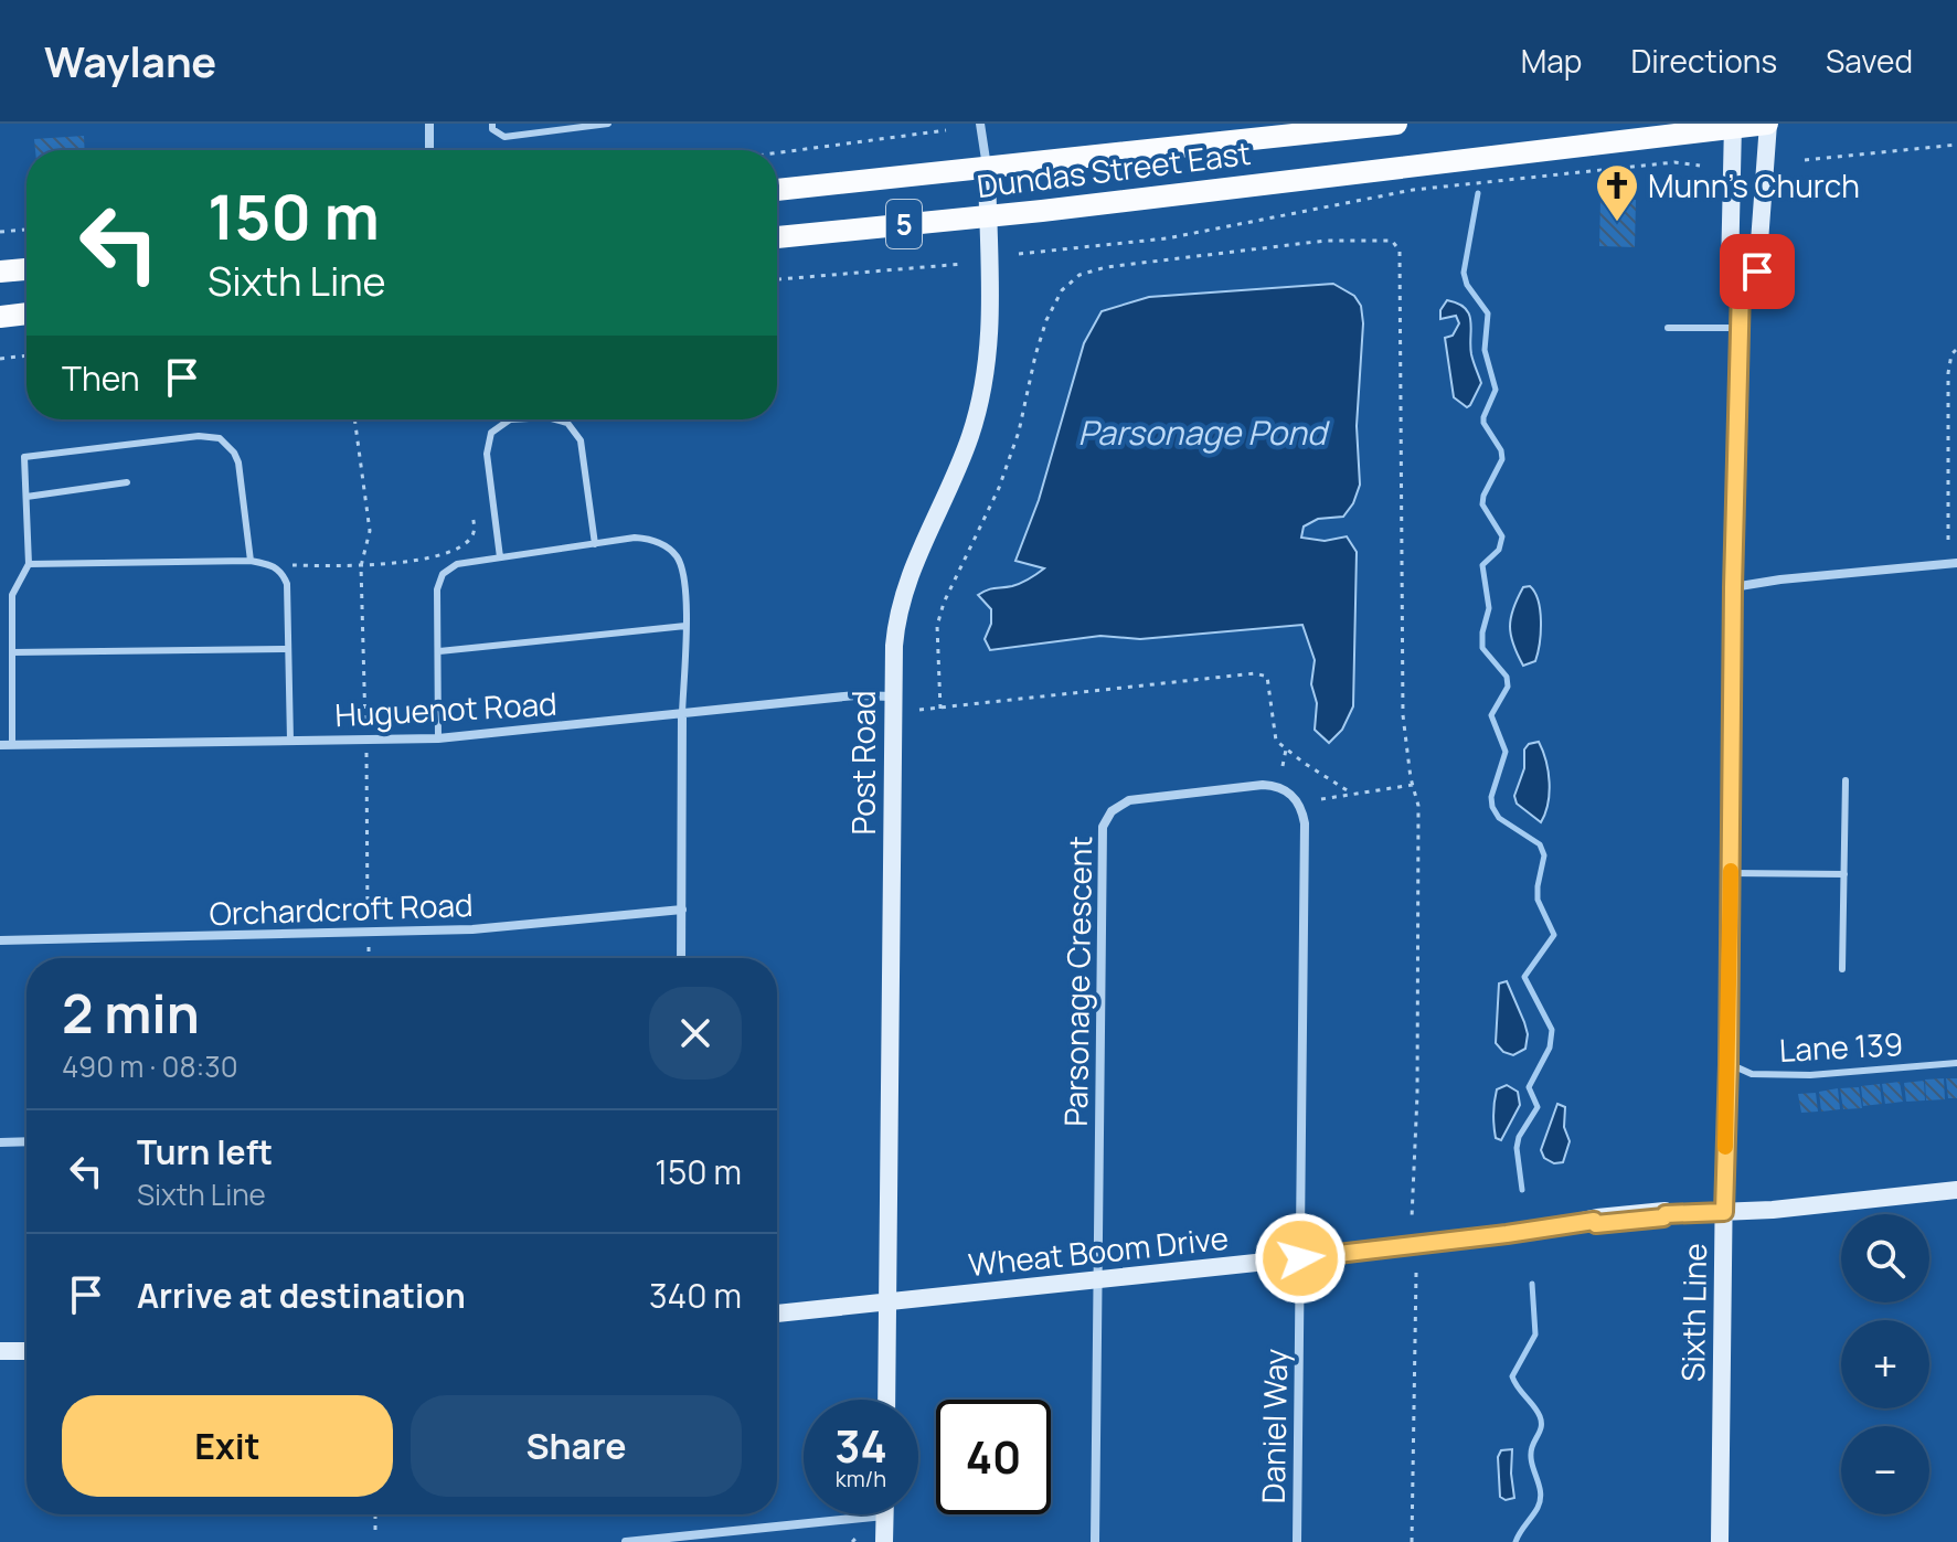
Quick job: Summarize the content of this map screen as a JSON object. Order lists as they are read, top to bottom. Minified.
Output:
{"streets":{"main road":["Dundas Street East","5"],"street":["Huguenot Road","Post Road","Orchardcroft Road","Parsonage Crescent","Wheat Boom Drive","Sixth Line","Daniel Way"],"lane":["Lane 139"]},"crossings":[["Dundas Street East","5"],["Dundas Street East","Post Road"],["Dundas Street East","Sixth Line"],["5","Sixth Line"],["Huguenot Road","Post Road"],["Post Road","Wheat Boom Drive"],["Parsonage Crescent","Wheat Boom Drive"],["Parsonage Crescent","Daniel Way"],["Lane 139","Sixth Line"],["Wheat Boom Drive","Sixth Line"],["Wheat Boom Drive","Daniel Way"]],"water":["Parsonage Pond"],"places":{"church":["Munn's Church"]},"page":{"header":"Waylane","nav":["Map","Directions","Saved"],"turn":["150 m","Sixth Line"],"then":"Then","heading":["2 min","490 m · 08:30"],"list":[{"name":"Turn left","note":"Sixth Line","value":"150 m"},{"name":"Arrive at destination","value":"340 m"}],"map_buttons":["+","−"],"buttons":["Exit","Share"],"speed":"34 km/h","limit":"40"}}
